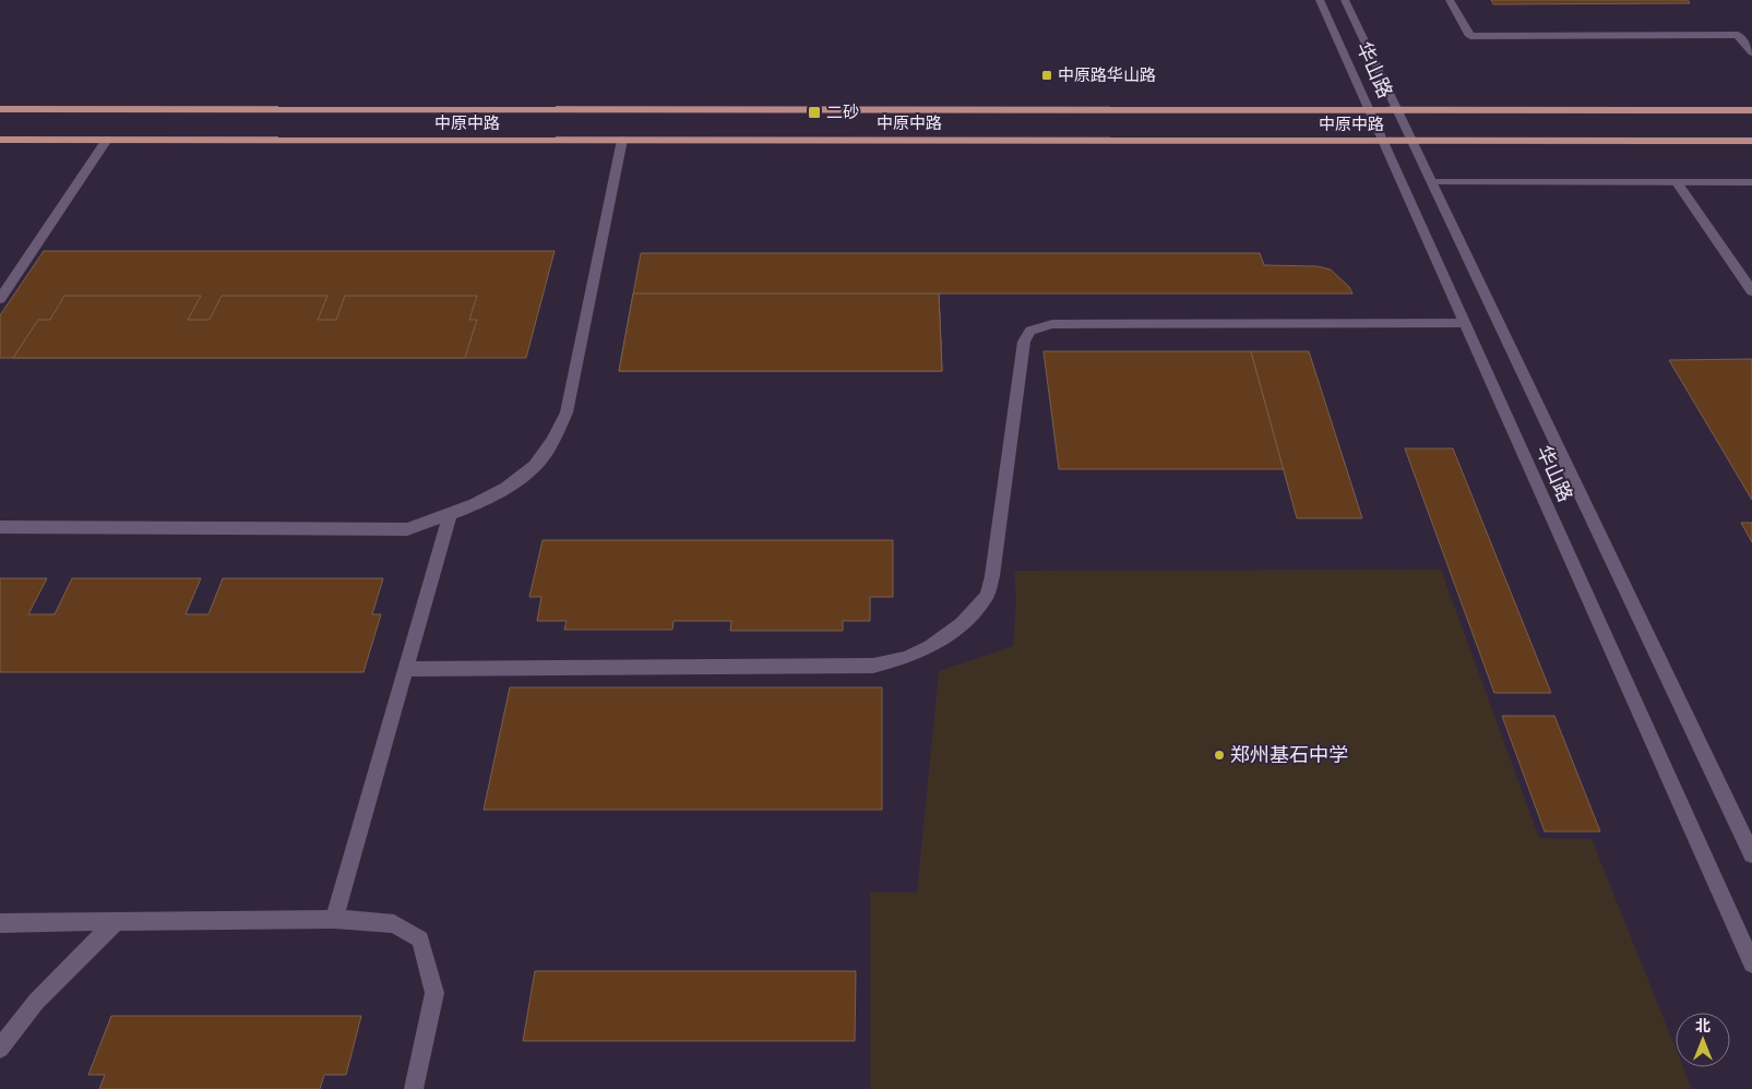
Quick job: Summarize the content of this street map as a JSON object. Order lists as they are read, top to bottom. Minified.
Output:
{"streets":{"main road":["中原中路"],"street":["华山路"]},"crossings":[["华山路","中原中路"]],"places":{"transit":["中原路华山路","二砂"],"other":["郑州基石中学"]},"north":"top"}
